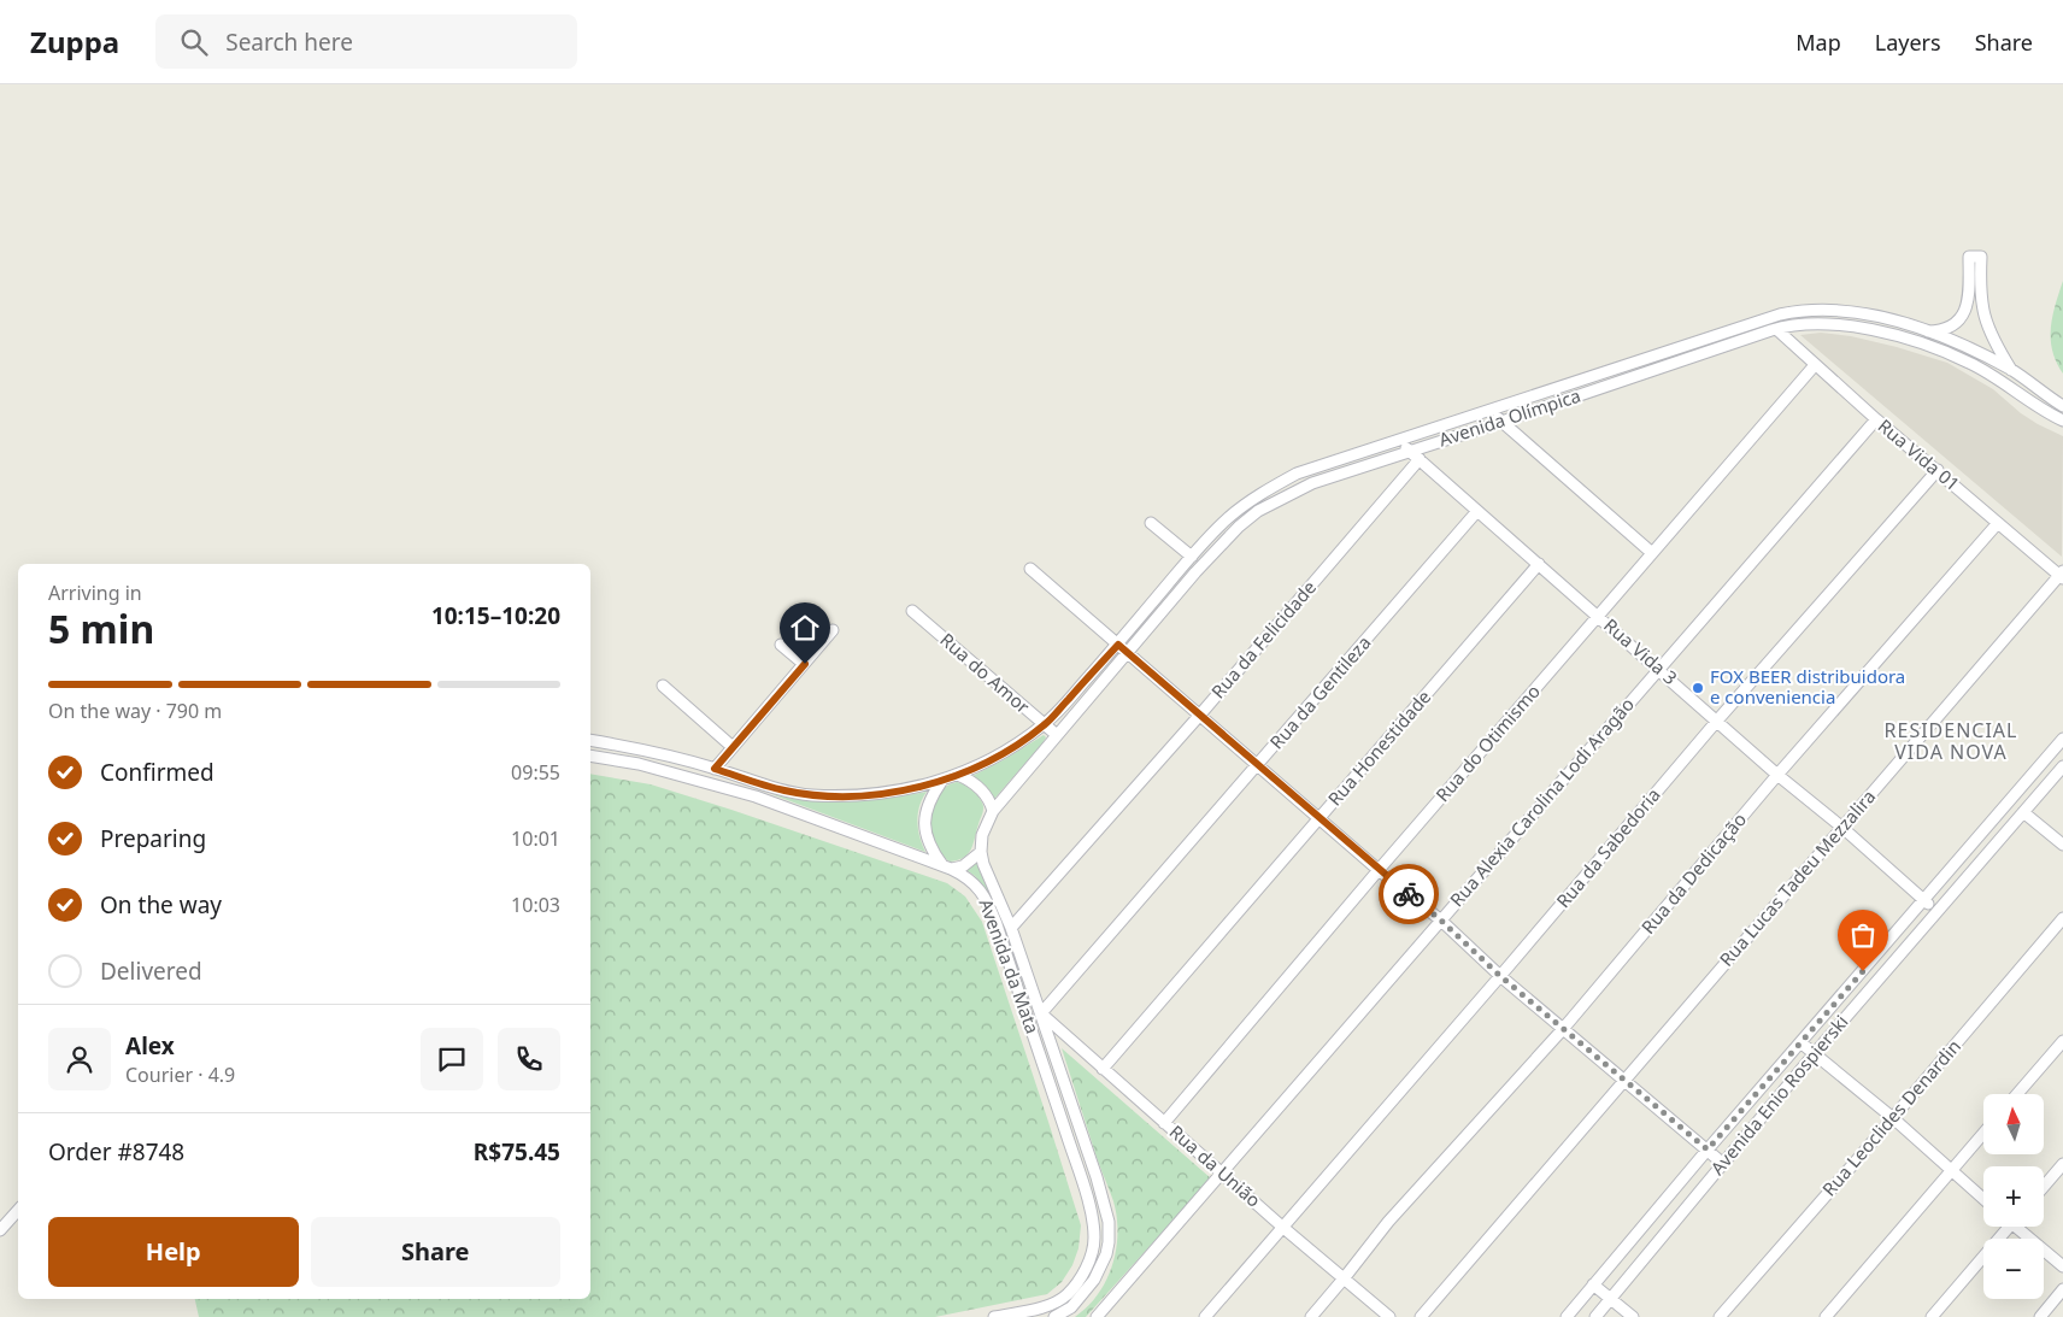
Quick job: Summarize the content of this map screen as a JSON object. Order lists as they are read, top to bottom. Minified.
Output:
{"streets":{"street":["Avenida Olímpica","Rua Vida 01","Rua da Felicidade","Rua Vida 3","Rua do Amor","Rua da Gentileza","Rua do Otimismo","Rua Honestidade","Rua Alexia Carolina Lodi Aragão","Rua da Sabedoria","Rua da Dedicação","Rua Lucas Tadeu Mezzalira","Avenida da Mata","Avenida Enio Rospierski","Rua Leoclides Denardin","Rua da União"]},"crossings":[["Avenida Olímpica","Rua Vida 01"],["Avenida Olímpica","Rua Vida 3"],["Avenida Olímpica","Rua do Amor"],["Avenida Olímpica","Avenida da Mata"],["Rua Vida 01","Rua do Otimismo"],["Rua Vida 01","Rua Alexia Carolina Lodi Aragão"],["Rua Vida 01","Rua da Sabedoria"],["Rua Vida 01","Rua da Dedicação"],["Rua Vida 01","Rua Lucas Tadeu Mezzalira"],["Rua da Felicidade","Rua Vida 3"],["Rua da Felicidade","Avenida da Mata"],["Rua Vida 3","Rua da Gentileza"],["Rua Vida 3","Rua do Otimismo"],["Rua Vida 3","Rua Honestidade"],["Rua Vida 3","Rua Alexia Carolina Lodi Aragão"],["Rua Vida 3","Rua da Sabedoria"],["Rua Vida 3","Rua da Dedicação"],["Rua Vida 3","Rua Lucas Tadeu Mezzalira"],["Rua Vida 3","Avenida Enio Rospierski"],["Rua da Gentileza","Avenida da Mata"],["Rua da Gentileza","Rua da União"],["Rua do Otimismo","Rua da União"],["Rua Honestidade","Rua da União"],["Rua Alexia Carolina Lodi Aragão","Rua da União"],["Rua da Sabedoria","Rua da União"],["Rua da Dedicação","Rua da União"],["Avenida da Mata","Rua da União"]],"districts":["RESIDENCIAL VIDA NOVA"],"places":["FOX BEER distribuidora e conveniencia"],"north":"top","page":{"header":"Zuppa","search":"Search here","nav":["Map","Layers","Share"],"heading":["5 min","Arriving in","10:15–10:20"],"panel":["Alex","Courier · 4.9","Order #8748","R$75.45"],"bar":"On the way · 790 m","list":[["Confirmed","09:55"],["Preparing","10:01"],["On the way","10:03"],"Delivered"],"map_buttons":["+","−"],"buttons":["Help","Share"]}}
